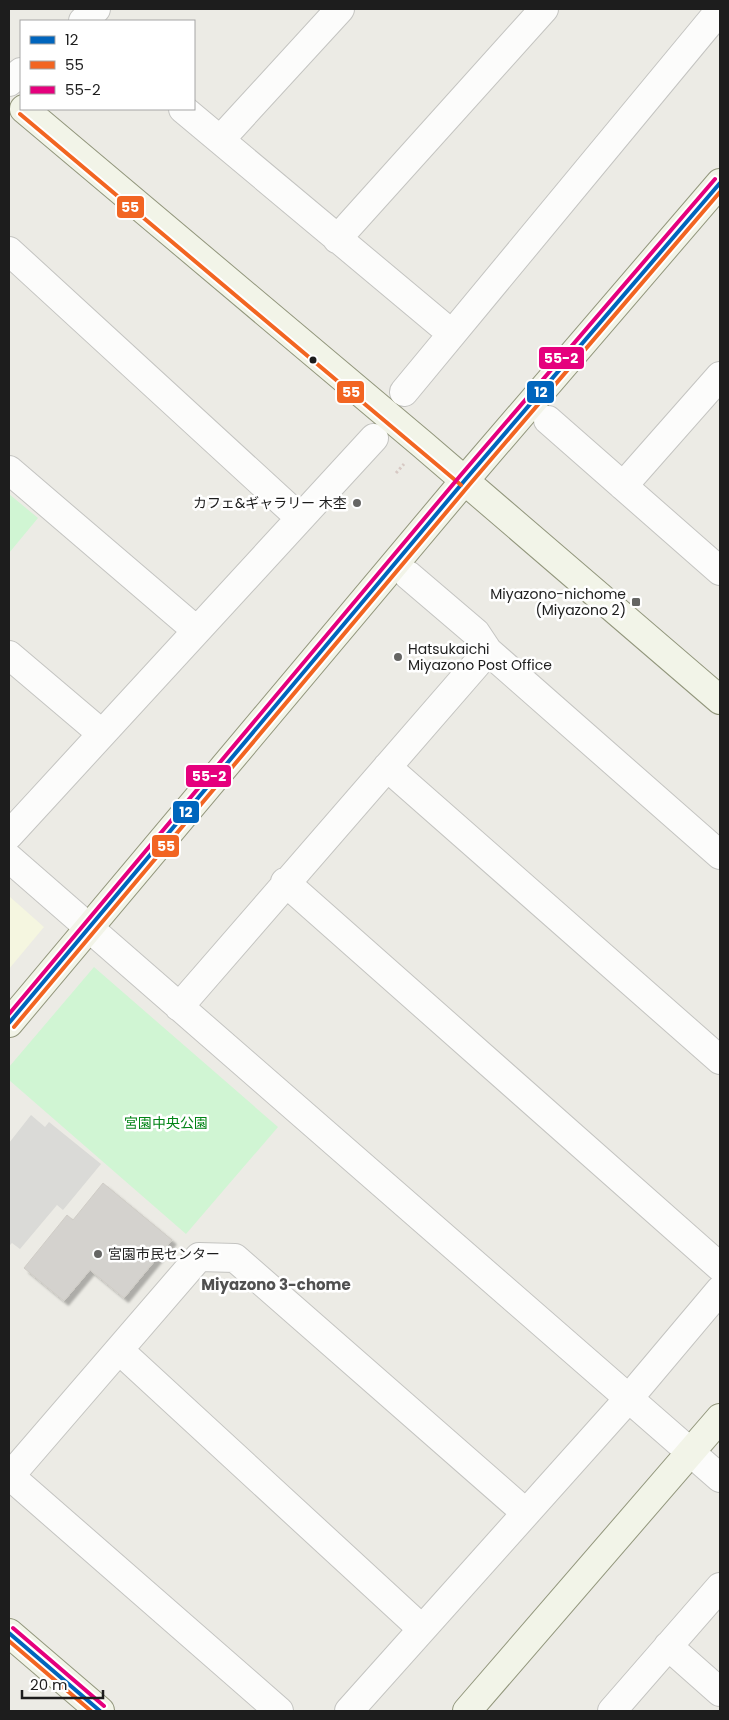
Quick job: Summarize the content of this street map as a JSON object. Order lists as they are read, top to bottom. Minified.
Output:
{"districts":["Miyazono 3-chome"],"parks":["宮園中央公園"],"places":{"other":["カフェ&ギャラリー 木杢","Hatsukaichi Miyazono Post Office","宮園市民センター"],"transit":["Miyazono-nichome (Miyazono 2)"]},"lines":["transit line 55","transit line 55-2","transit line 12"],"legend":["12","55","55-2"],"scale_bar":"20 m"}
